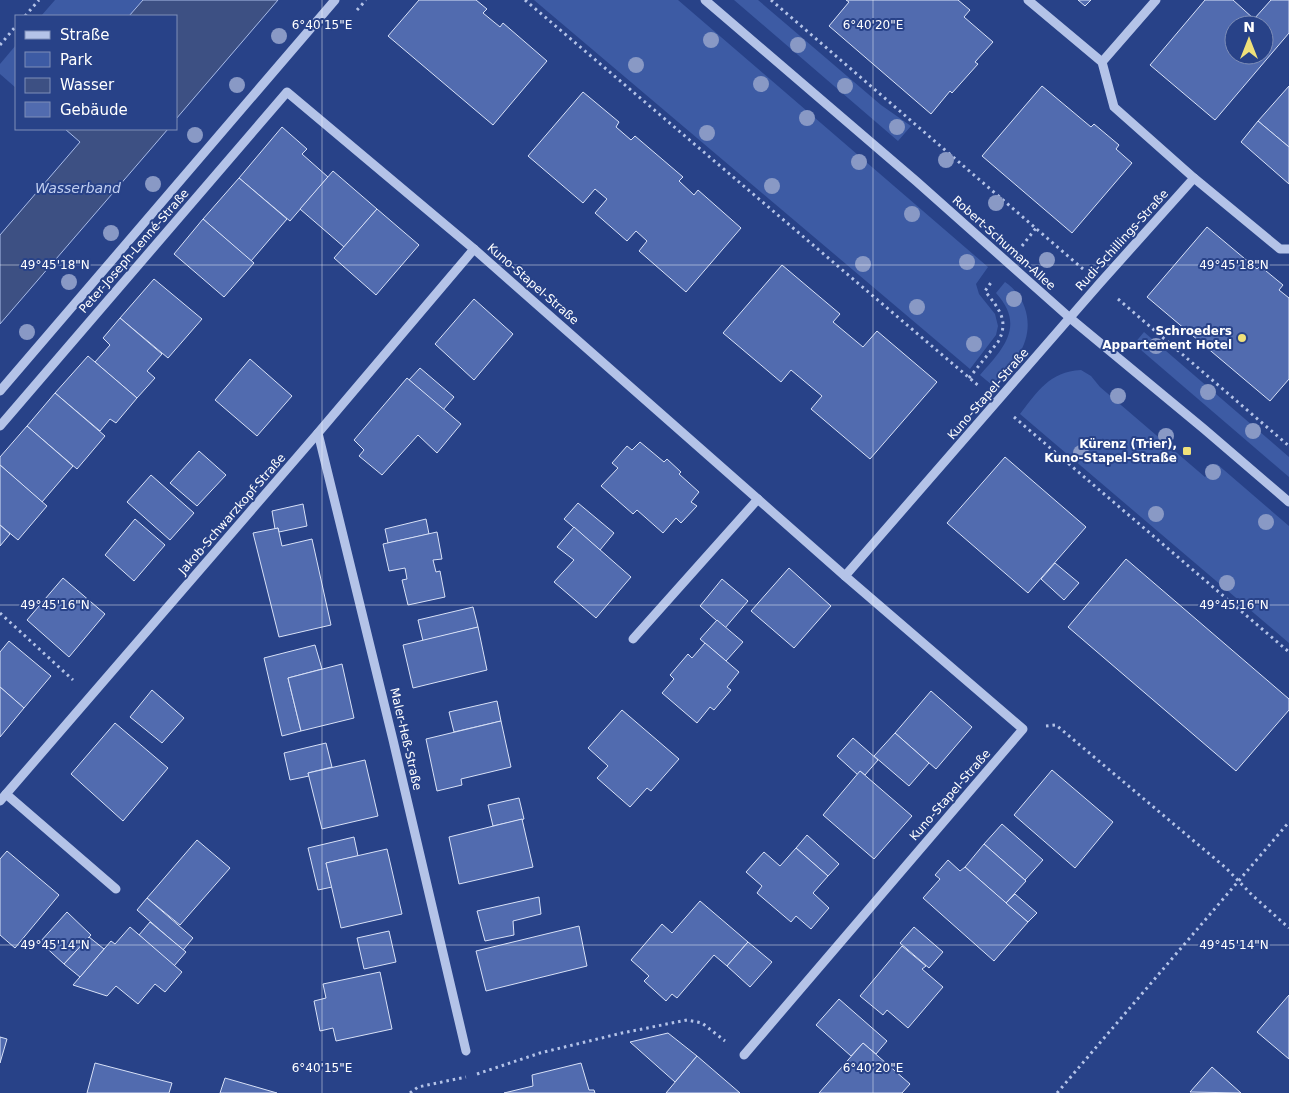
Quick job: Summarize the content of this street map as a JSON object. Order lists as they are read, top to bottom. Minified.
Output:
{"streets":{"street":["Rudi-Schillings-Straße","Robert-Schuman-Allee","Peter-Joseph-Lenné-Straße","Kuno-Stapel-Straße","Jakob-Schwarzkopf-Straße","Maler-Heß-Straße"]},"crossings":[["Rudi-Schillings-Straße","Robert-Schuman-Allee"],["Rudi-Schillings-Straße","Kuno-Stapel-Straße"],["Robert-Schuman-Allee","Kuno-Stapel-Straße"],["Peter-Joseph-Lenné-Straße","Kuno-Stapel-Straße"],["Kuno-Stapel-Straße","Jakob-Schwarzkopf-Straße"],["Jakob-Schwarzkopf-Straße","Maler-Heß-Straße"]],"water":["Wasserband"],"places":{"other":["Schroeders Appartement Hotel"],"transit":["Kürenz (Trier), Kuno-Stapel-Straße"]},"legend":["Straße","Park","Wasser","Gebäude"],"north":"top","coordinates":["6°40'15\"E","6°40'20\"E","49°45'18\"N","49°45'16\"N","49°45'14\"N"]}
